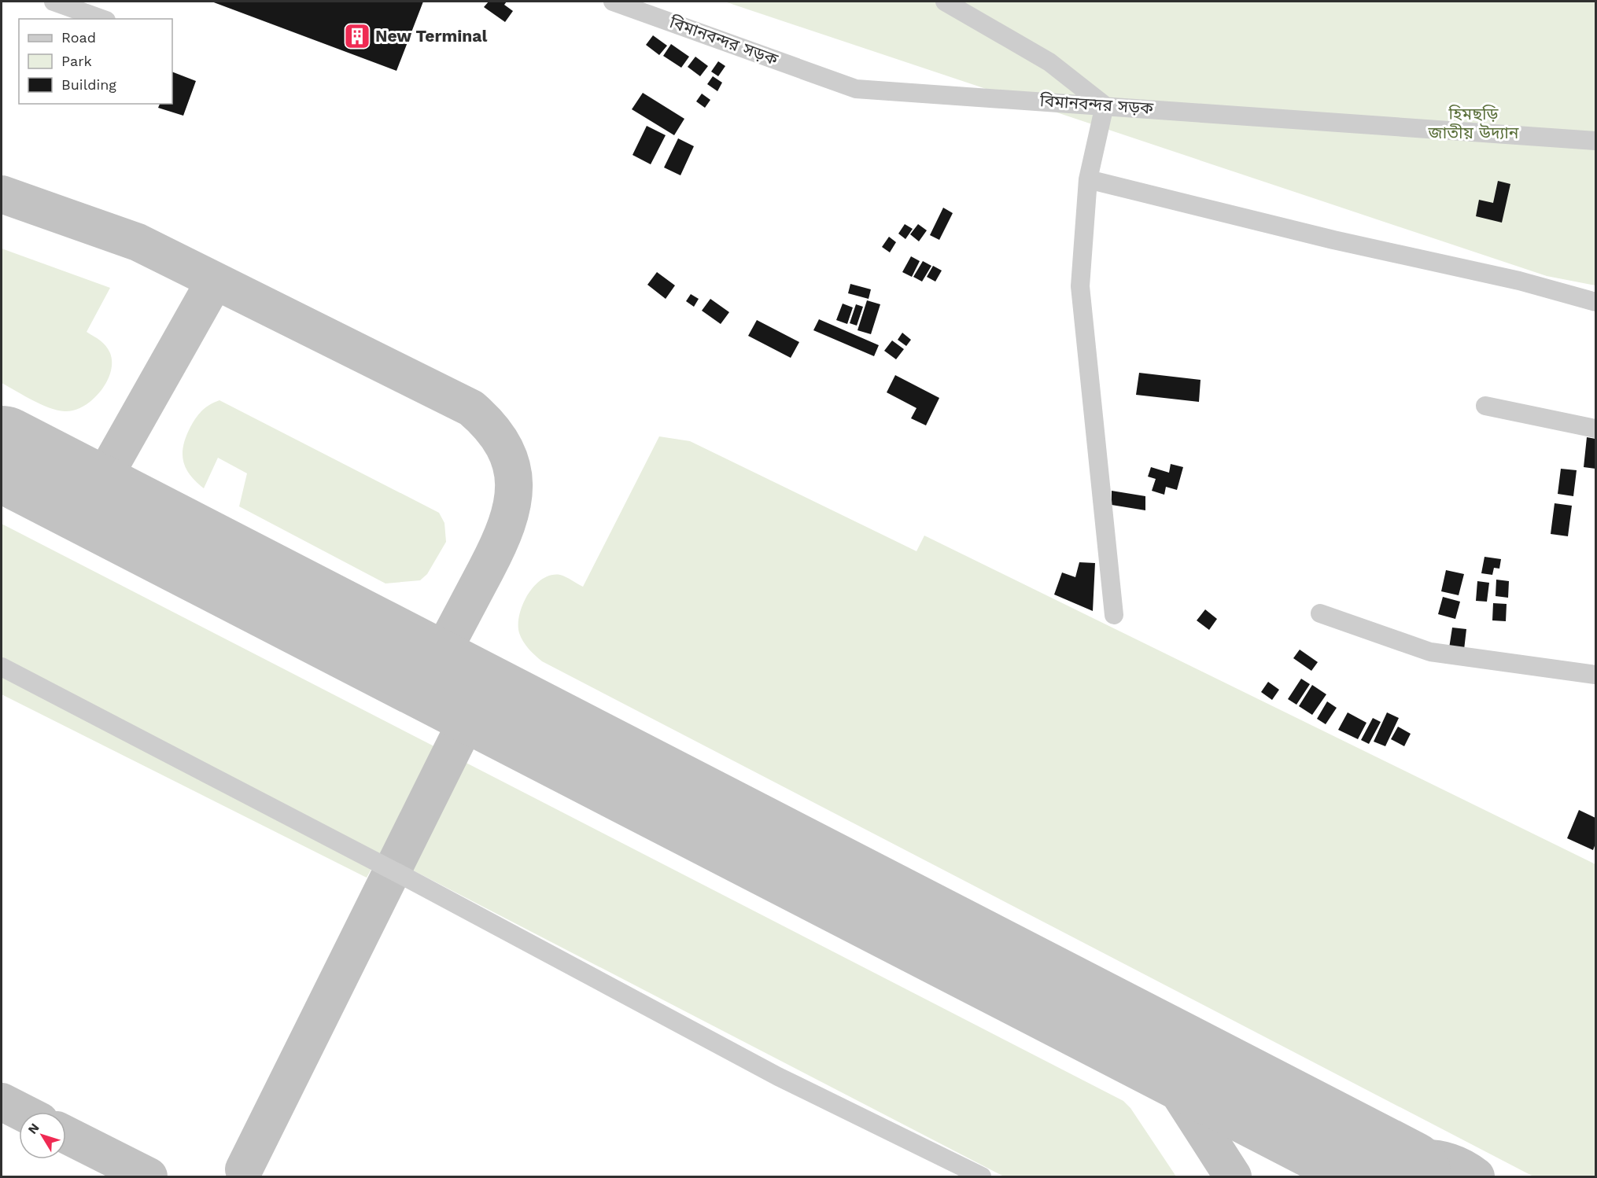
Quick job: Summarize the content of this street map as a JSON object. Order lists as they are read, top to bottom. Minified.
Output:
{"streets":{"street":["বিমানবন্দর সড়ক"]},"parks":["হিমছড়ি জাতীয় উদ্যান"],"places":{"building":["New Terminal"]},"legend":["Road","Park","Building"],"north":"top left"}
